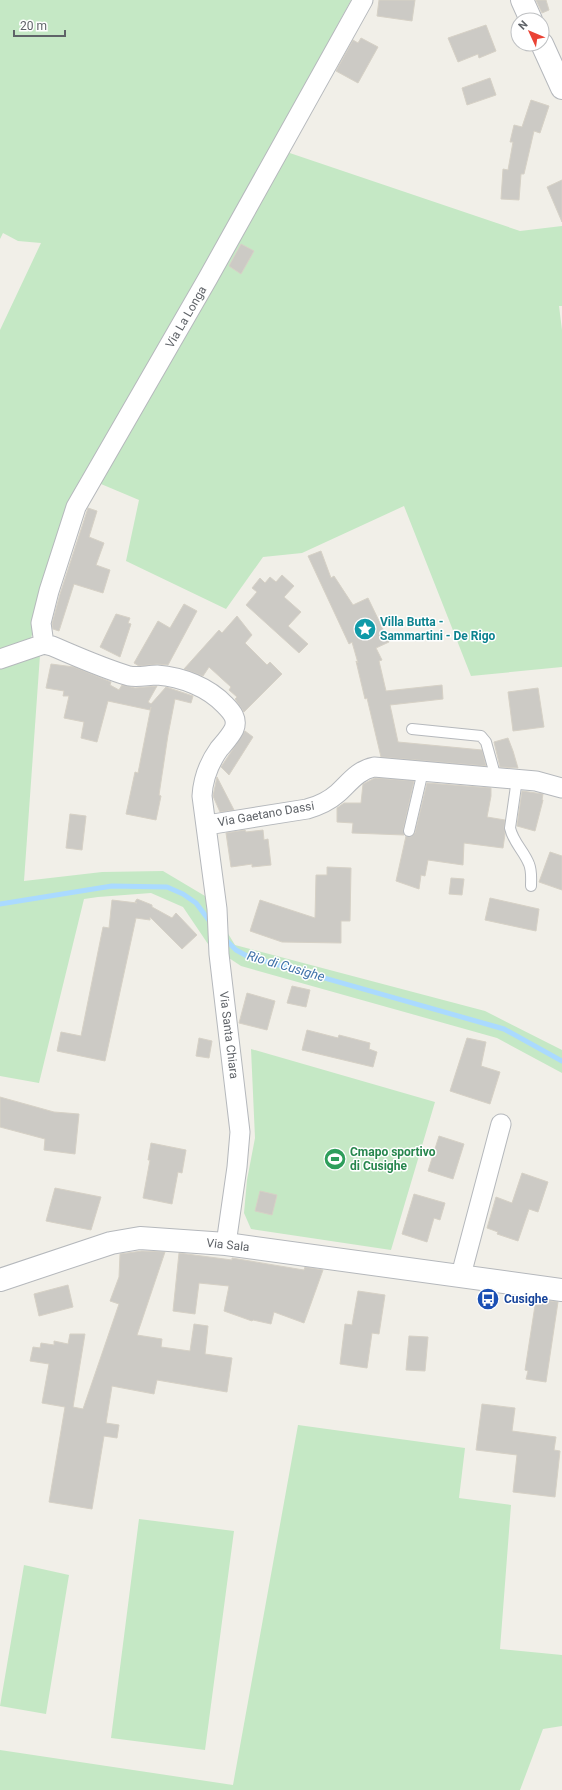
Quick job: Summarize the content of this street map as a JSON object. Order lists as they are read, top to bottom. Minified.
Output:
{"streets":{"street":["Via La Longa","Via Gaetano Dassi","Via Santa Chiara","Via Sala"]},"crossings":[["Via La Longa","Via Gaetano Dassi"],["Via Gaetano Dassi","Via Santa Chiara"],["Via Santa Chiara","Via Sala"]],"water":["Rio di Cusighe"],"places":{"place":["Villa Butta - Sammartini - De Rigo"],"sports":["Cmapo sportivo di Cusighe"],"bus stop":["Cusighe"]},"scale_bar":"20 m","north":"top left"}
